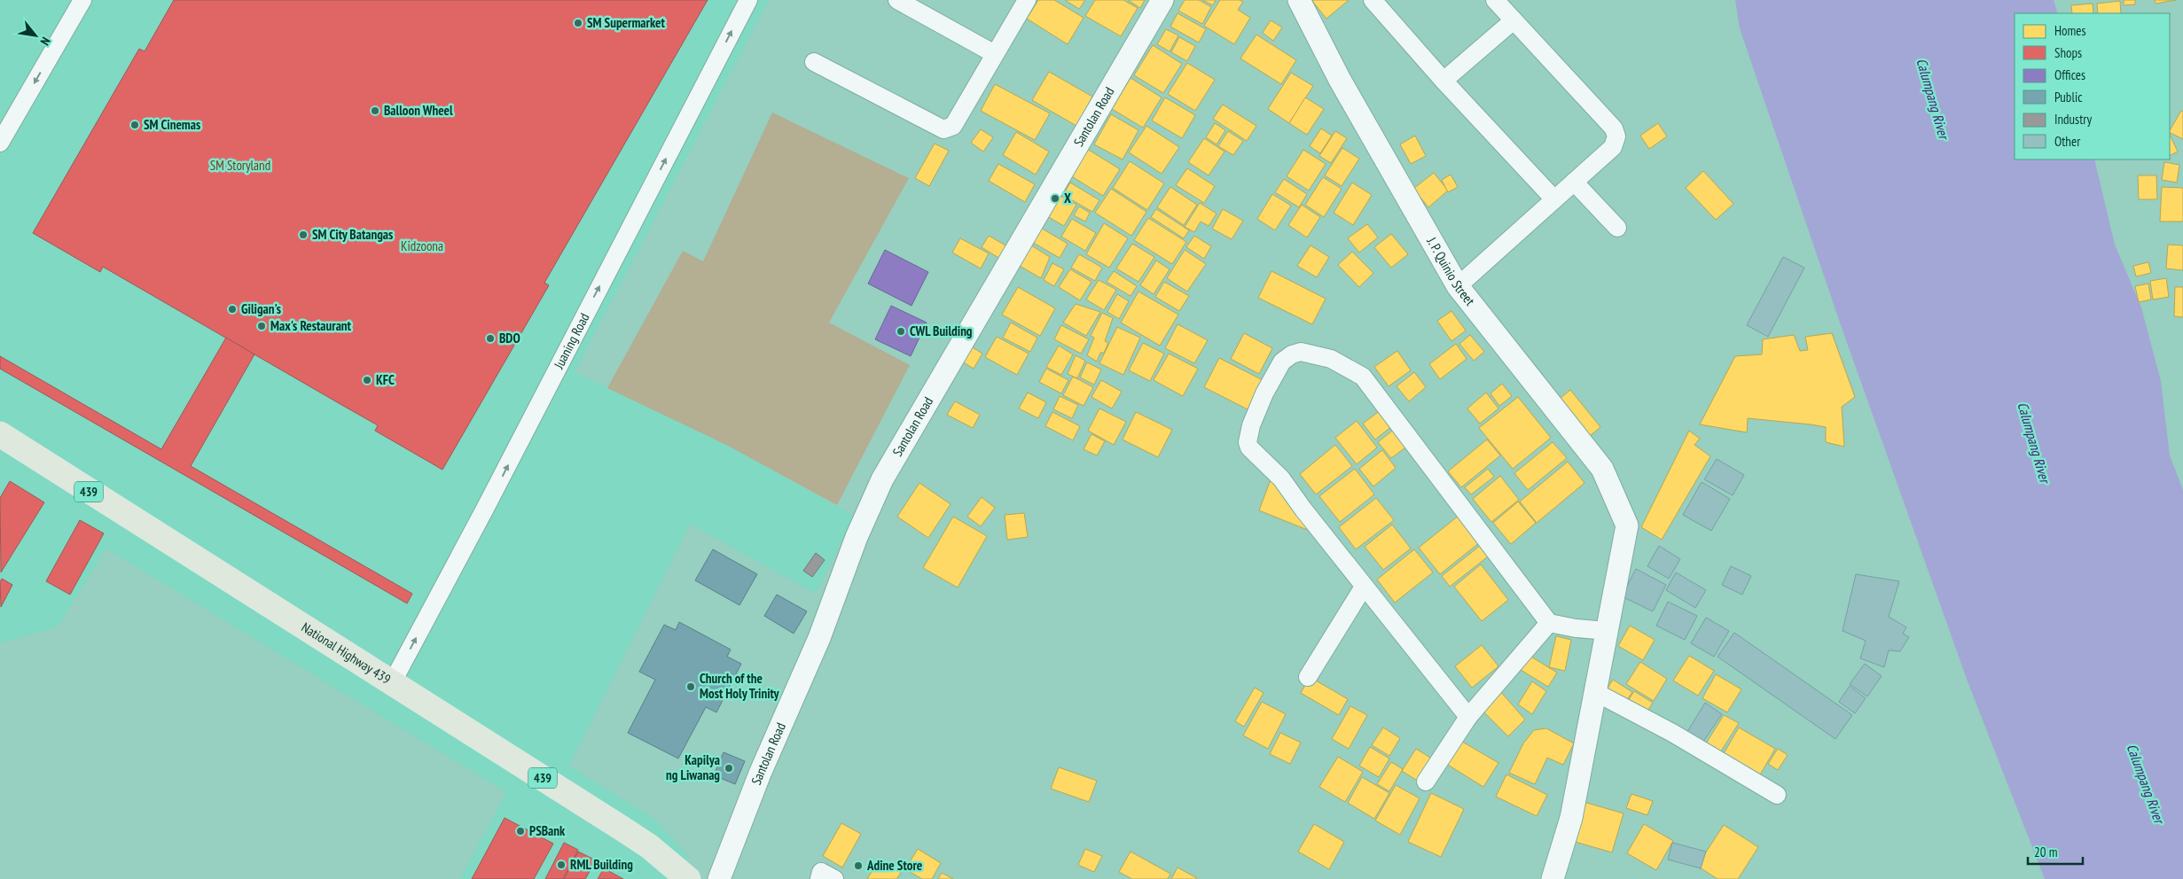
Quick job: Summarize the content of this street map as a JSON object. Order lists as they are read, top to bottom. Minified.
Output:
{"streets":{"main road":["439","National Highway 439"],"street":["Santolan Road","J. P. Quinio Street","Juaning Road"]},"crossings":[["Juaning Road","National Highway 439"]],"one_way":["Juaning Road"],"water":["Calumpang River"],"parks":["SM Storyland","Kidzoona"],"places":["SM Supermarket","Balloon Wheel","SM Cinemas","X","SM City Batangas","Giligan's","Max's Restaurant","CWL Building","BDO","KFC","Church of the Most Holy Trinity","Kapilya ng Liwanag","PSBank","RML Building","Adine Store"],"legend":["Homes","Shops","Offices","Public","Industry","Other"],"scale_bar":"20 m","north":"bottom right"}
